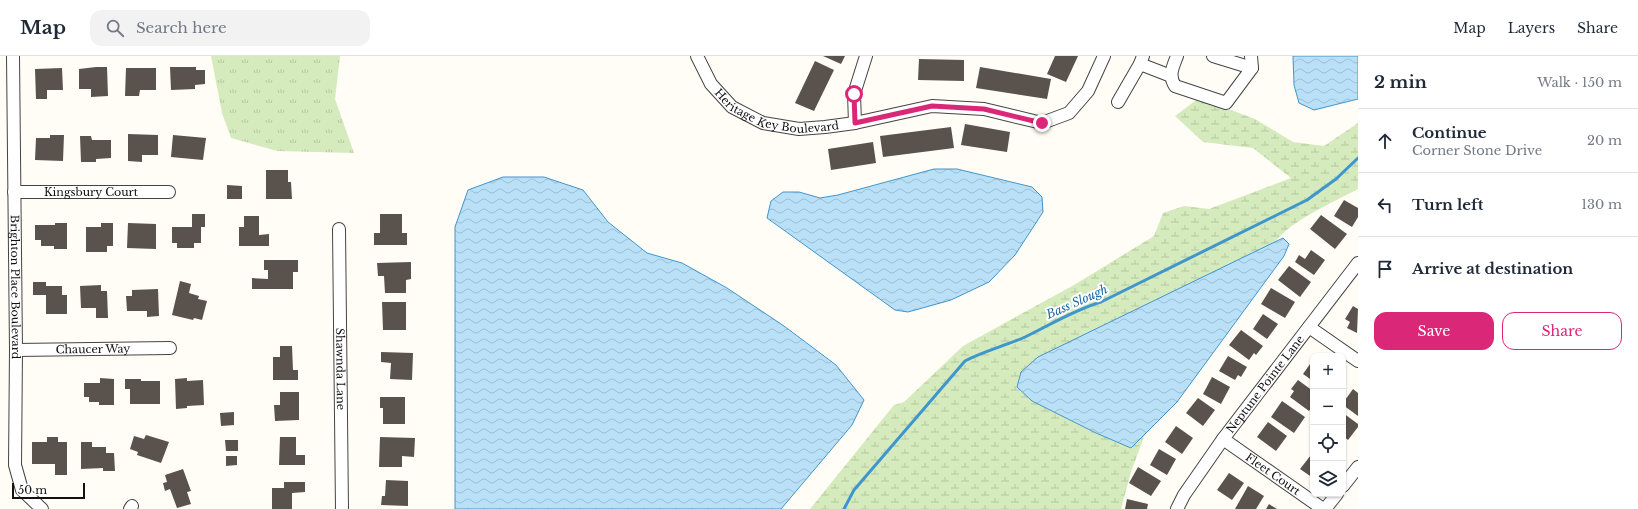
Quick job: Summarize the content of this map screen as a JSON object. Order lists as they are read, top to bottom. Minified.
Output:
{"streets":{"street":["Heritage Key Boulevard","Kingsbury Court","Brighton Place Boulevard","Chaucer Way","Shawnda Lane","Neptune Pointe Lane","Fleet Court"]},"crossings":[["Kingsbury Court","Brighton Place Boulevard"],["Brighton Place Boulevard","Chaucer Way"],["Neptune Pointe Lane","Fleet Court"]],"water":["Bass Slough"],"scale_bar":"50 m","page":{"header":"Map","search":"Search here","nav":["Map","Layers","Share"],"heading":["2 min","Walk · 150 m"],"list":[["Continue","Corner Stone Drive","20 m"],["Turn left","130 m"],"Arrive at destination"],"buttons":["Save","Share"],"map_buttons":["+","−"],"scale":"50 m"}}
